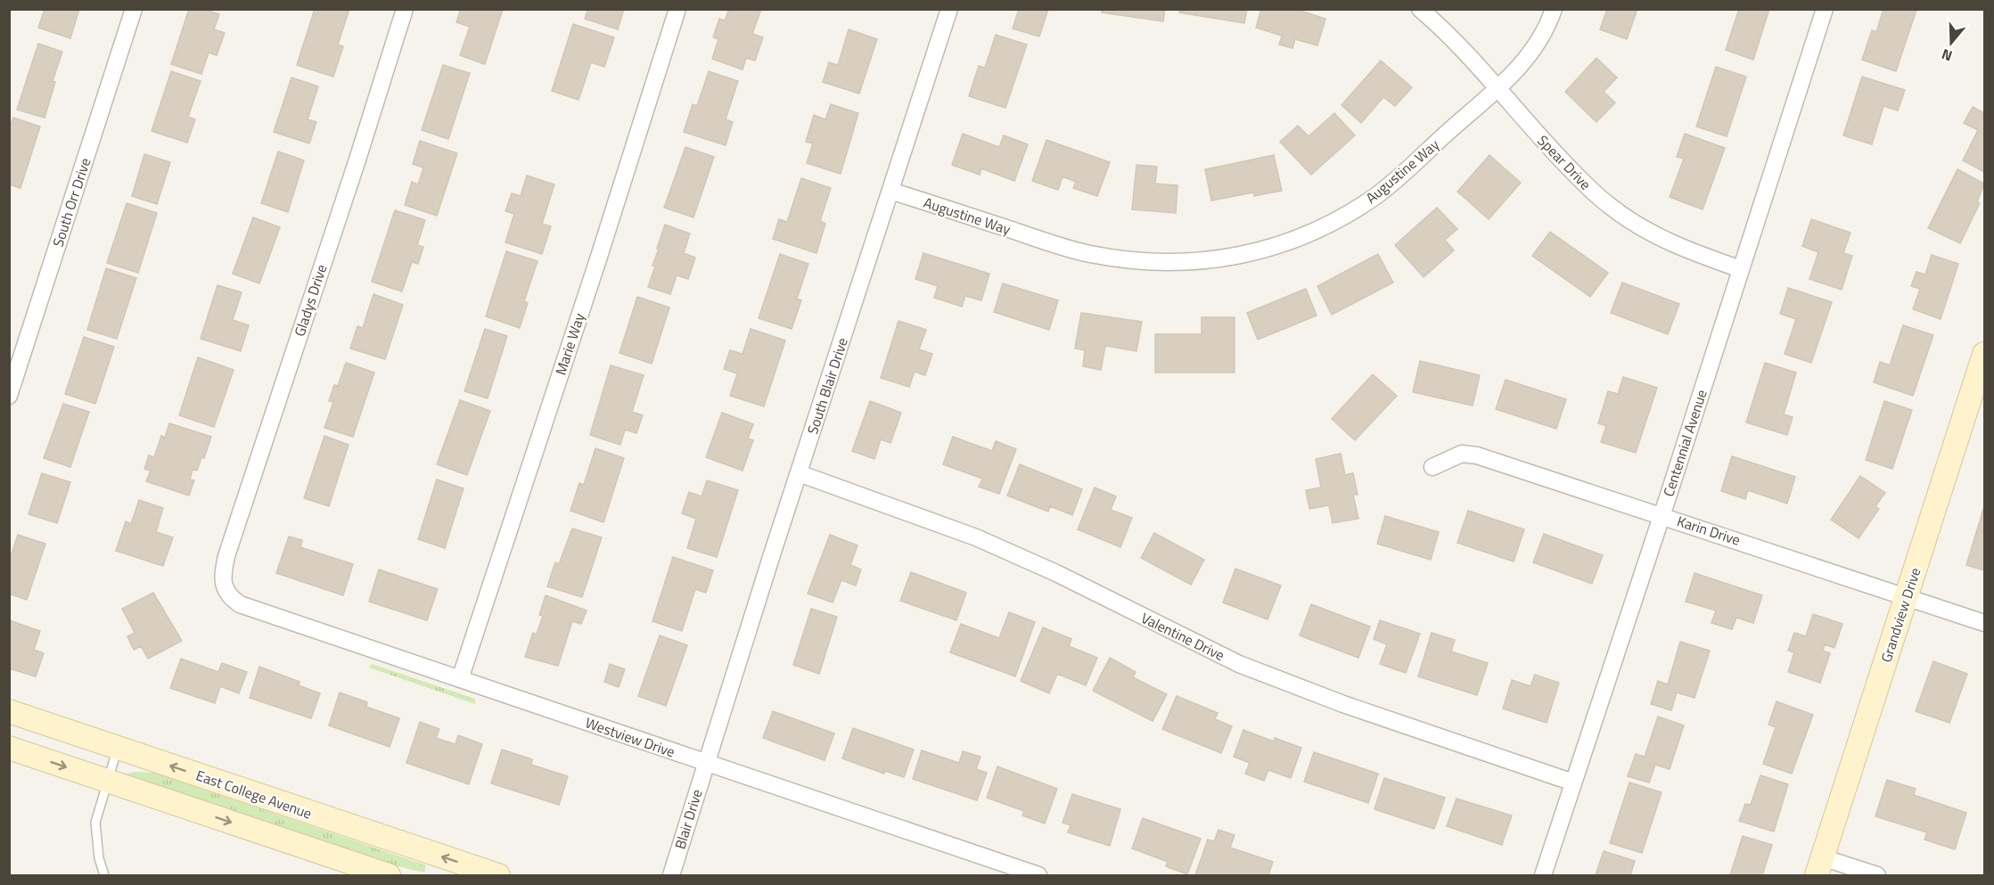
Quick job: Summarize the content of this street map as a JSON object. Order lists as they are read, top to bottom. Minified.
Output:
{"streets":{"main road":["Grandview Drive","East College Avenue"],"street":["Spear Drive","Augustine Way","South Orr Drive","Gladys Drive","Marie Way","South Blair Drive","Centennial Avenue","Karin Drive","Valentine Drive","Westview Drive","Blair Drive"]},"crossings":[["Spear Drive","Augustine Way"],["Spear Drive","Centennial Avenue"],["Augustine Way","South Blair Drive"],["Gladys Drive","Westview Drive"],["Marie Way","Westview Drive"],["South Blair Drive","Valentine Drive"],["South Blair Drive","Westview Drive"],["South Blair Drive","Blair Drive"],["Centennial Avenue","Karin Drive"],["Centennial Avenue","Valentine Drive"],["Karin Drive","Grandview Drive"],["Westview Drive","Blair Drive"]],"north":"bottom"}
